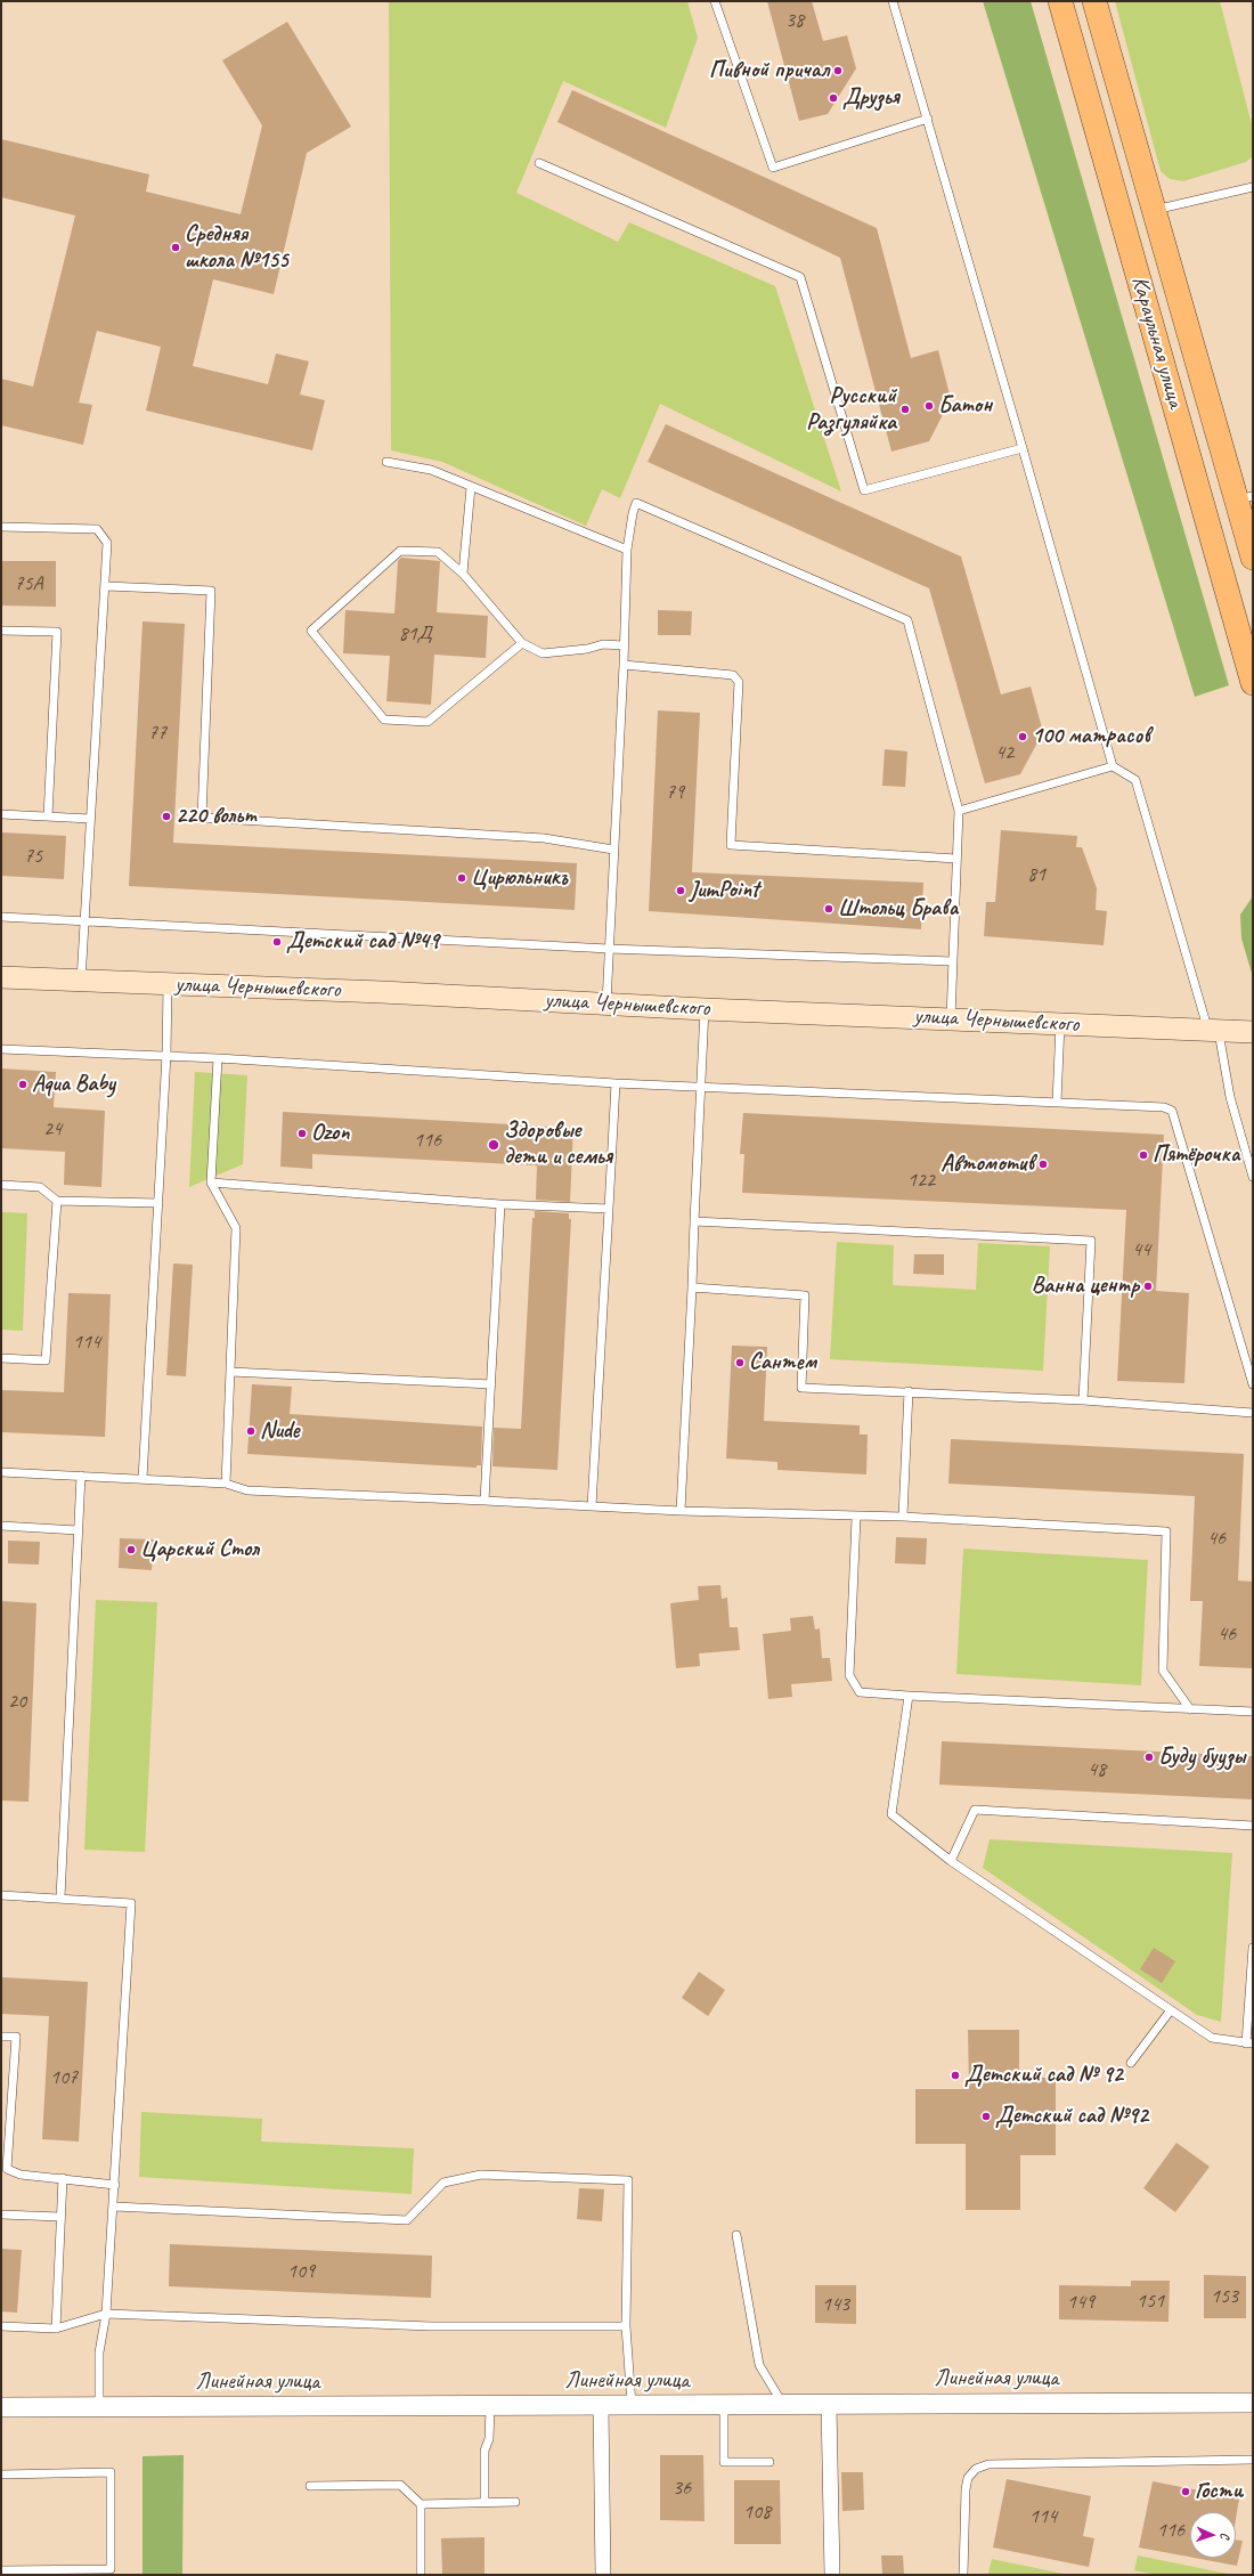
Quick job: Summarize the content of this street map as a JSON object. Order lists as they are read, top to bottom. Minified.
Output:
{"streets":{"main road":["Караульная улица","улица Чернышевского"],"street":["Линейная улица"]},"places":["Пивной причал","Друзья","Средняя школа №155","Батон","Русский Разгуляйка","100 матрасов","220 вольт","Цирюльникъ","JumPoint","Штольц Брава","Детский сад №49","Aqua Baby","Ozon","Здоровые дети и семья","Пятёрочка","Автомотив","Ванна центр","Сантем","Nude","Царский Стол","Буду буузы","Детский сад № 92","Детский сад №92","Гости"],"house_numbers":["38","75А","81Д","77","42","79","75","81","24","116","122","44","114","46","46","20","48","107","109","153","151","149","143","36","108","114","116"],"north":"right"}
